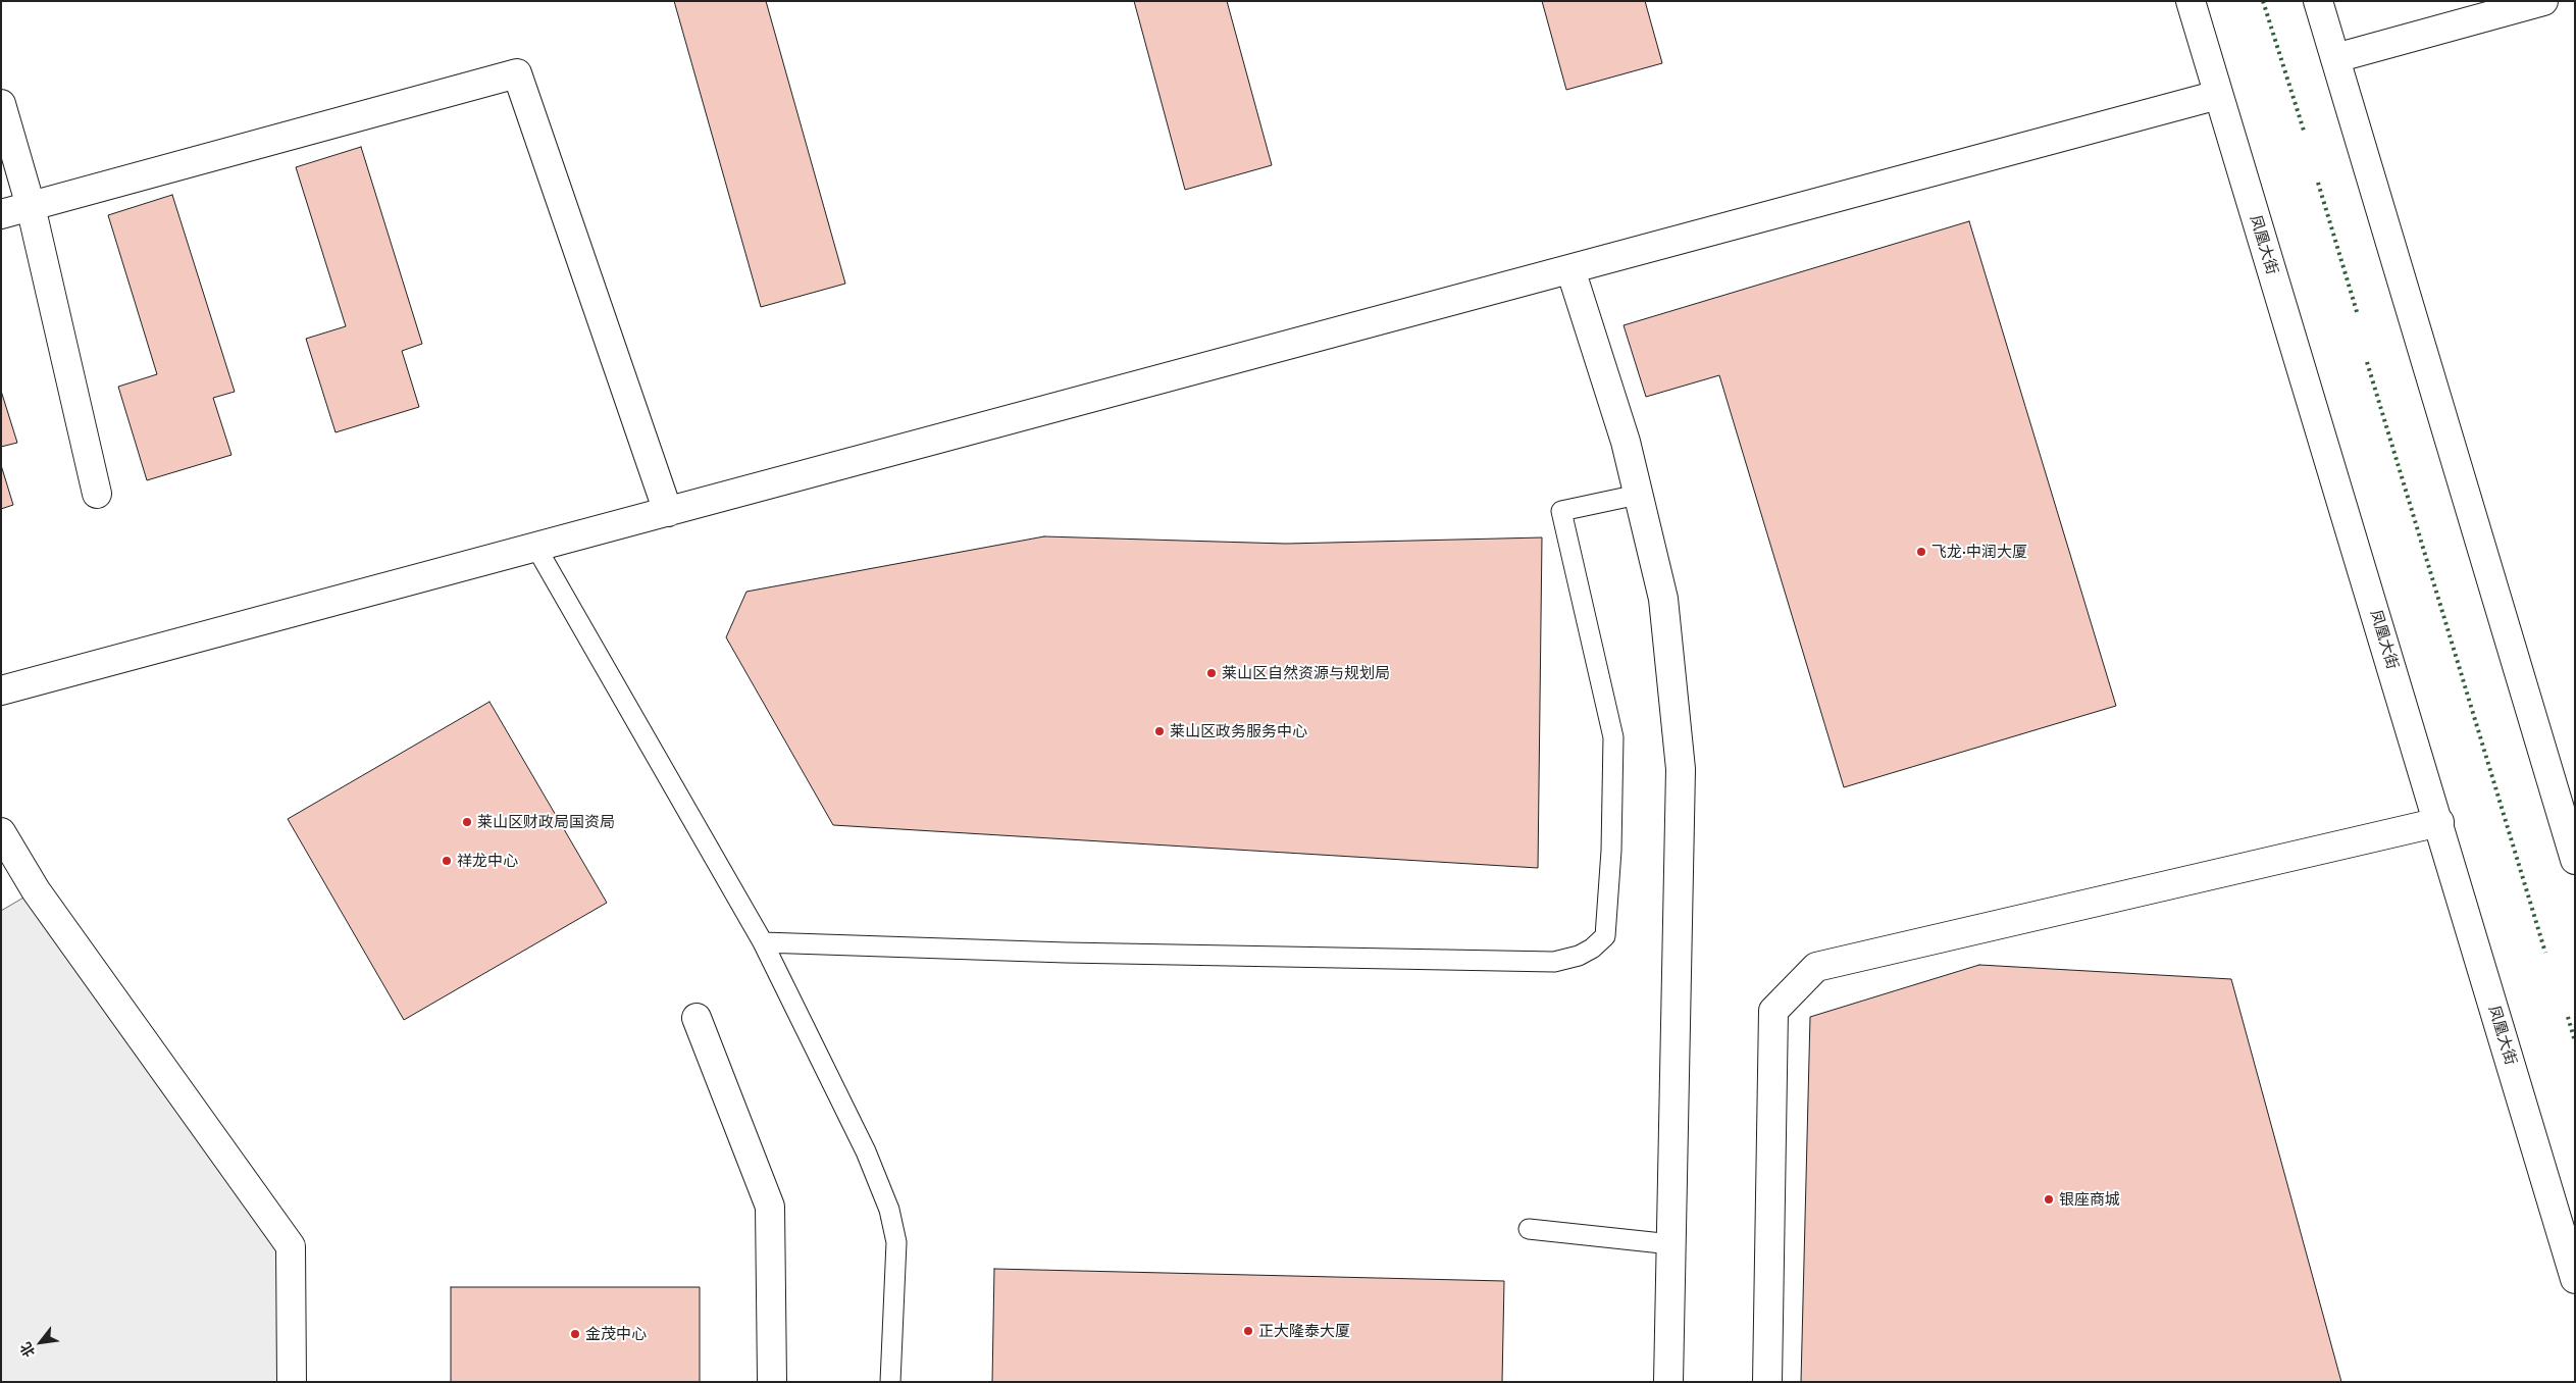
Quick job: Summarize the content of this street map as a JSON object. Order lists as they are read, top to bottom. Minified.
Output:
{"streets":{"street":["凤凰大街"]},"places":["飞龙·中润大厦","莱山区自然资源与规划局","莱山区政务服务中心","莱山区财政局国资局","祥龙中心","银座商城","正大隆泰大厦","金茂中心"],"north":"bottom left"}
